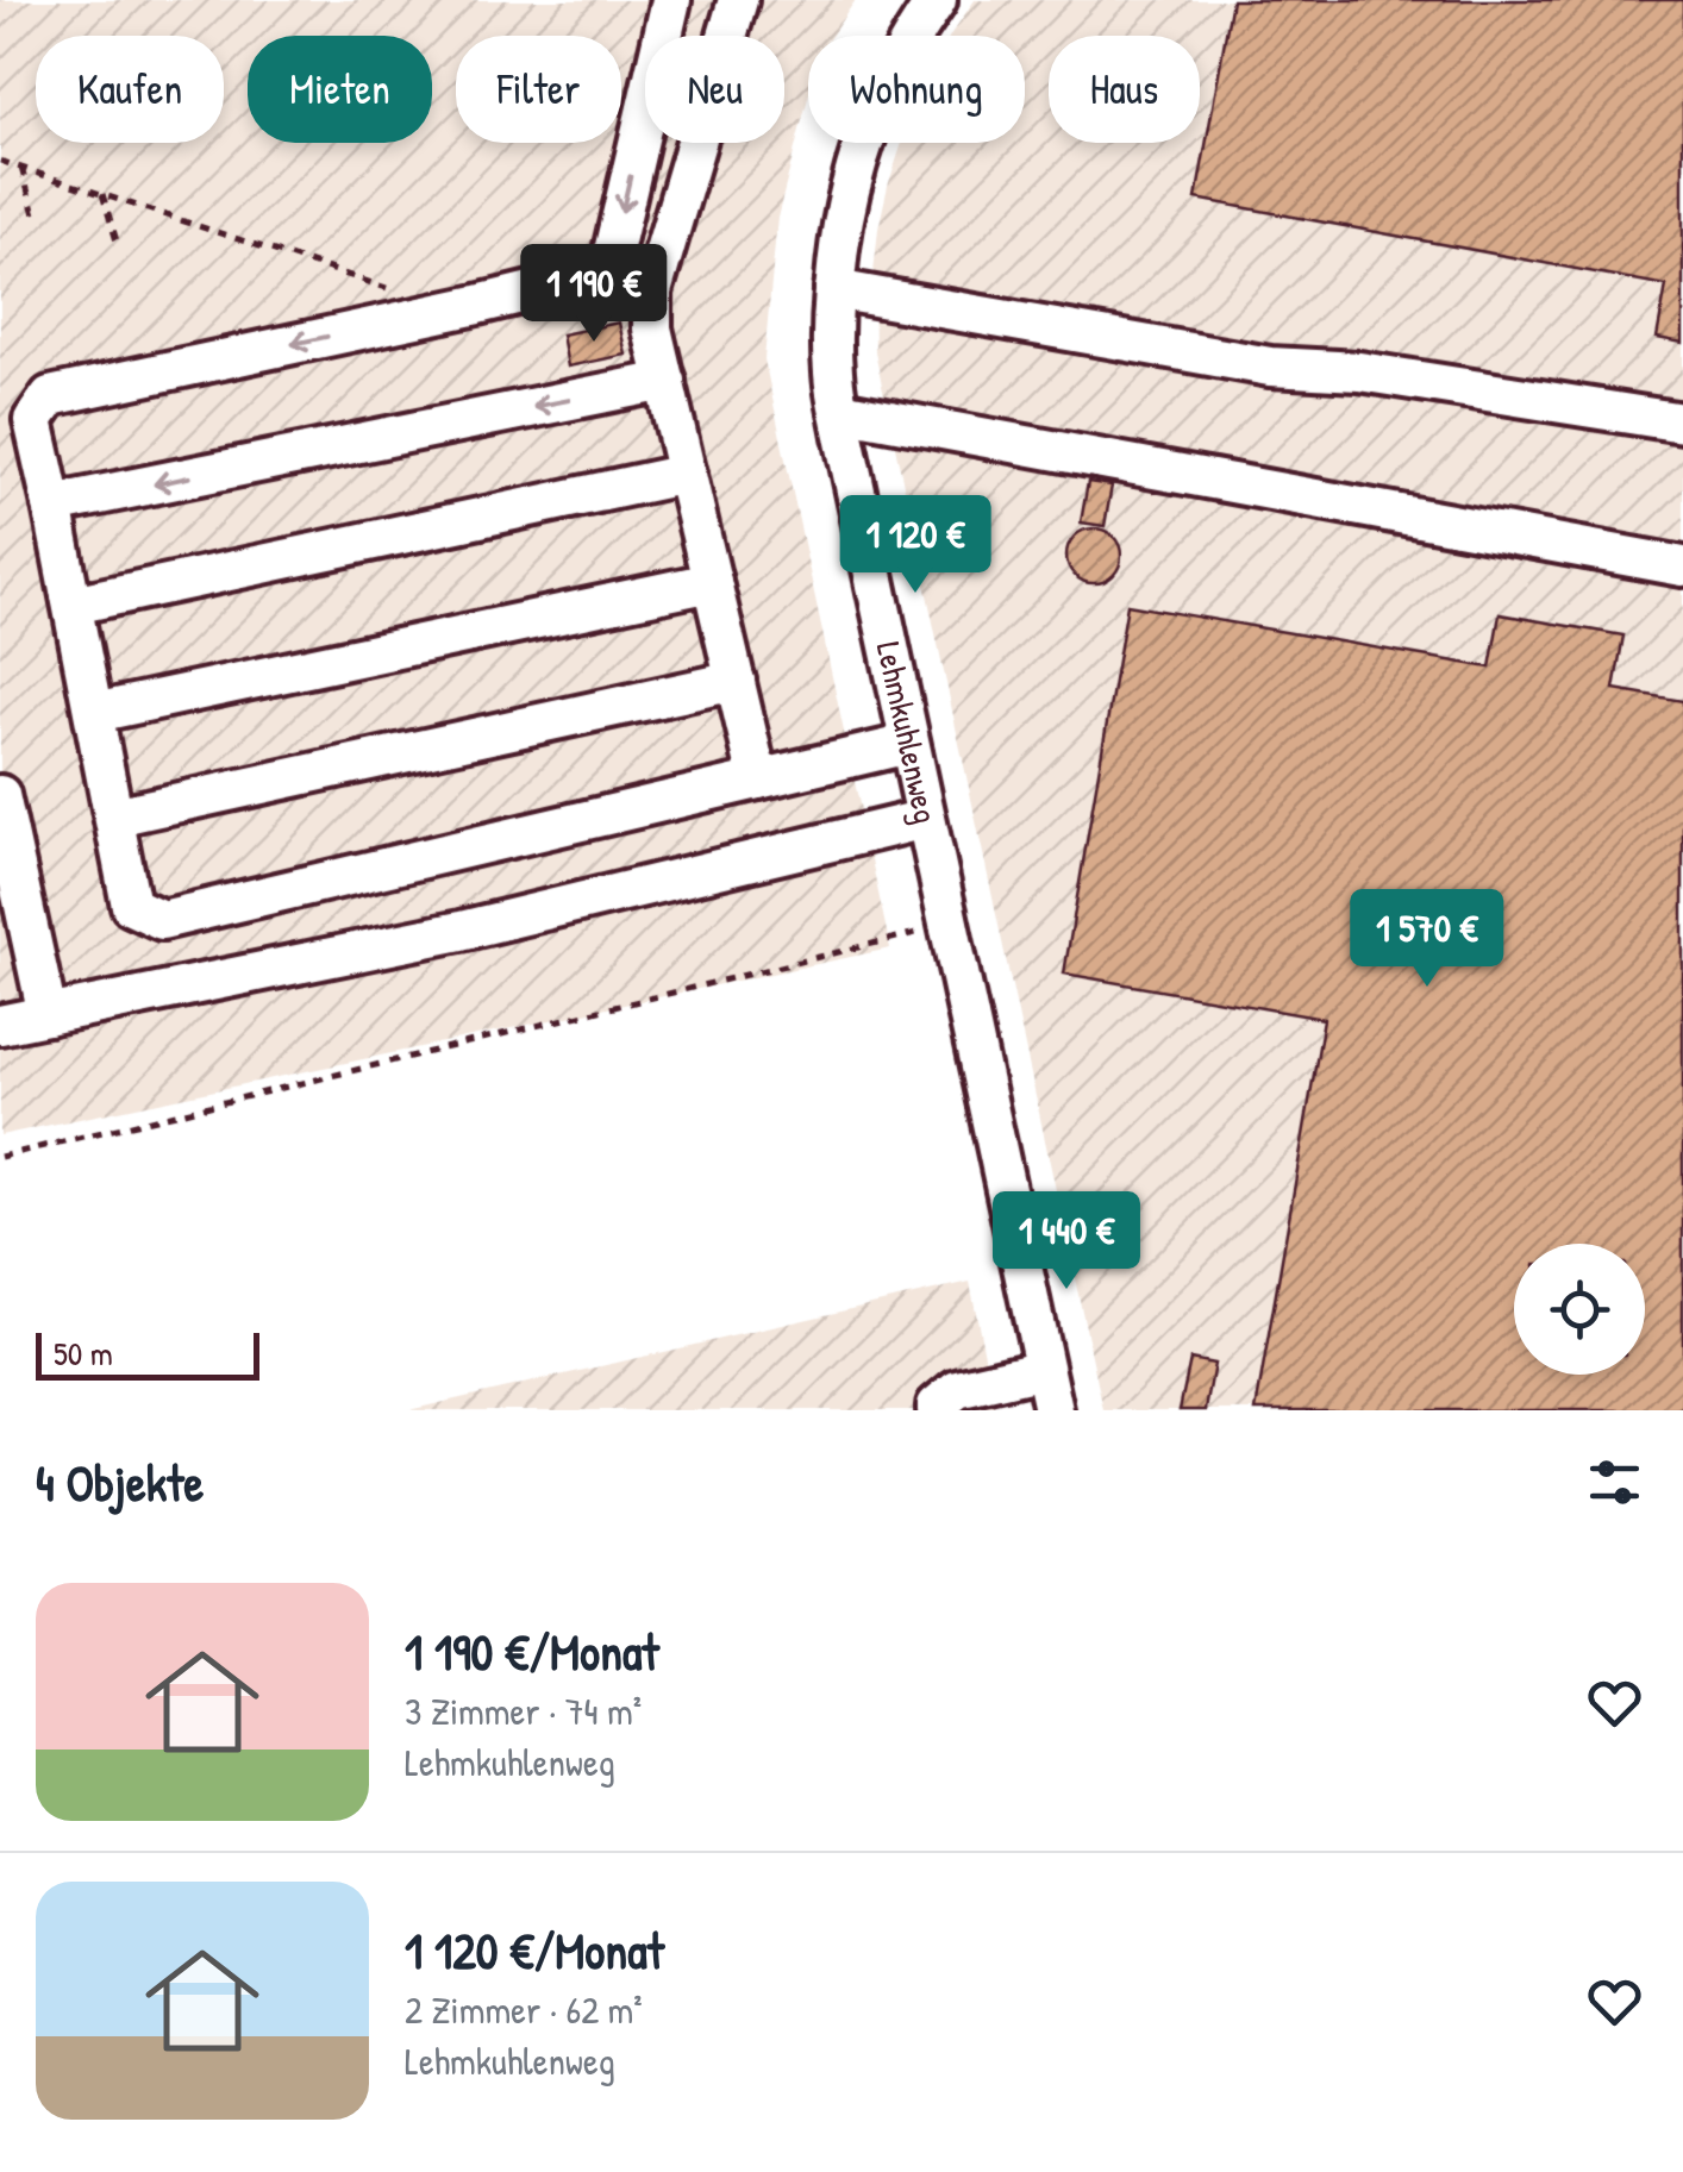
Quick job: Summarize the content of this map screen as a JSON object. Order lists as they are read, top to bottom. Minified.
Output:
{"streets":{"street":["Lehmkuhlenweg"]},"scale_bar":"50 m","page":{"chip":["Kaufen","Mieten","Filter","Neu","Wohnung","Haus"],"price":["1 190 €","1 120 €","1 570 €","1 440 €"],"scale":"50 m","heading":"4 Objekte","list":[{"name":"1 190 €/Monat","note":"3 Zimmer · 74 m² · Lehmkuhlenweg"},{"name":"1 120 €/Monat","note":"2 Zimmer · 62 m² · Lehmkuhlenweg"}]}}
